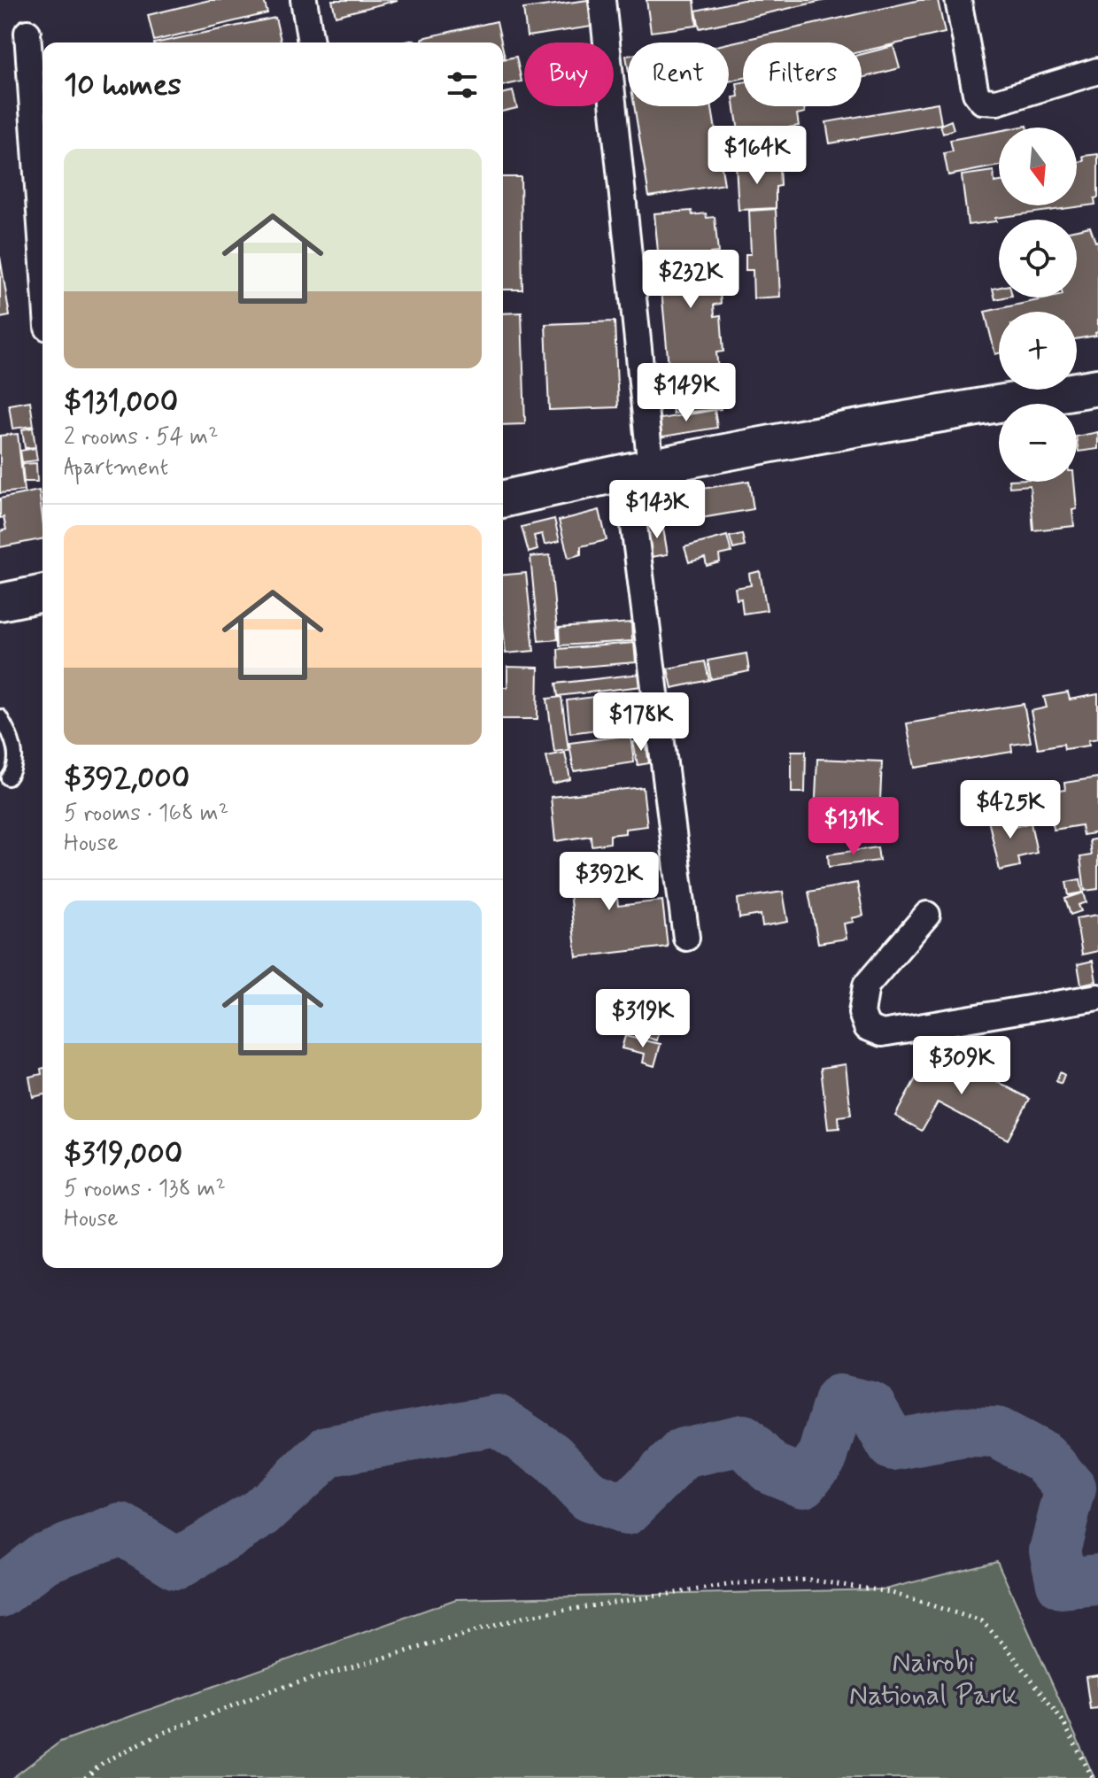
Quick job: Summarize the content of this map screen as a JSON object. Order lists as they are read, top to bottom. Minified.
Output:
{"parks":["Nairobi National Park"],"north":"bottom","page":{"chip":["Buy","Rent","Filters"],"heading":"10 homes","price":["$164K","$232K","$149K","$143K","$178K","$425K","$131K","$392K","$319K","$309K"],"map_buttons":["+","−"],"list":[{"name":"$131,000","note":"2 rooms · 54 m² · Apartment"},{"name":"$392,000","note":"5 rooms · 168 m² · House"},{"name":"$319,000","note":"5 rooms · 138 m² · House"}]}}
